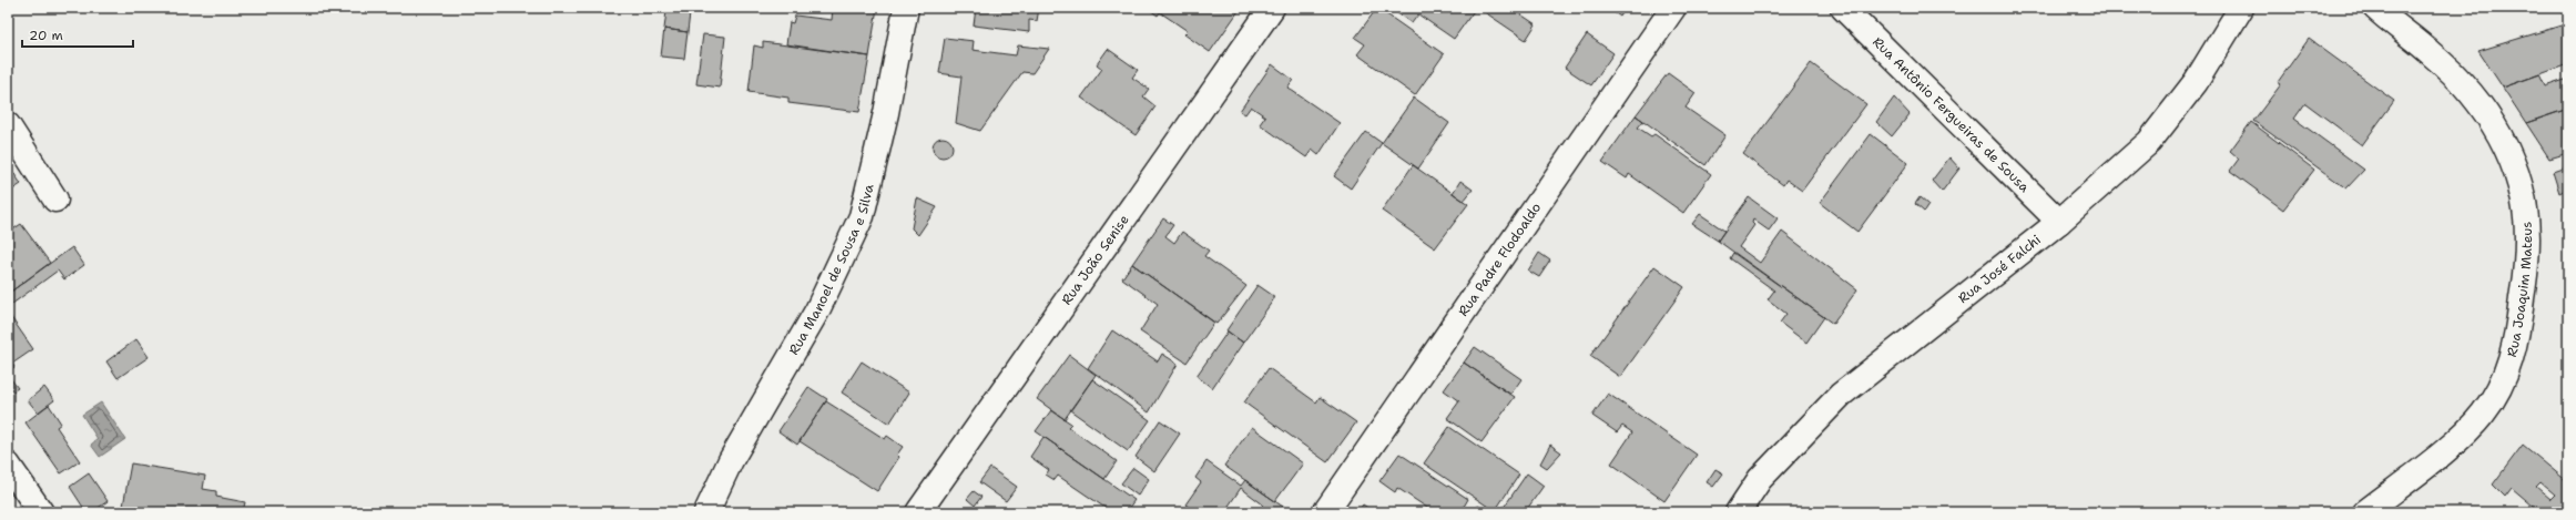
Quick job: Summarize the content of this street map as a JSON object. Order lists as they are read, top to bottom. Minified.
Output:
{"streets":{"street":["Rua Antônio Fergueiras de Sousa","Rua João Senise","Rua Padre Flodoaldo","Rua Manoel de Sousa e Silva","Rua José Falchi","Rua Joaquim Mateus"]},"crossings":[["Rua Antônio Fergueiras de Sousa","Rua José Falchi"]],"scale_bar":"20 m"}
